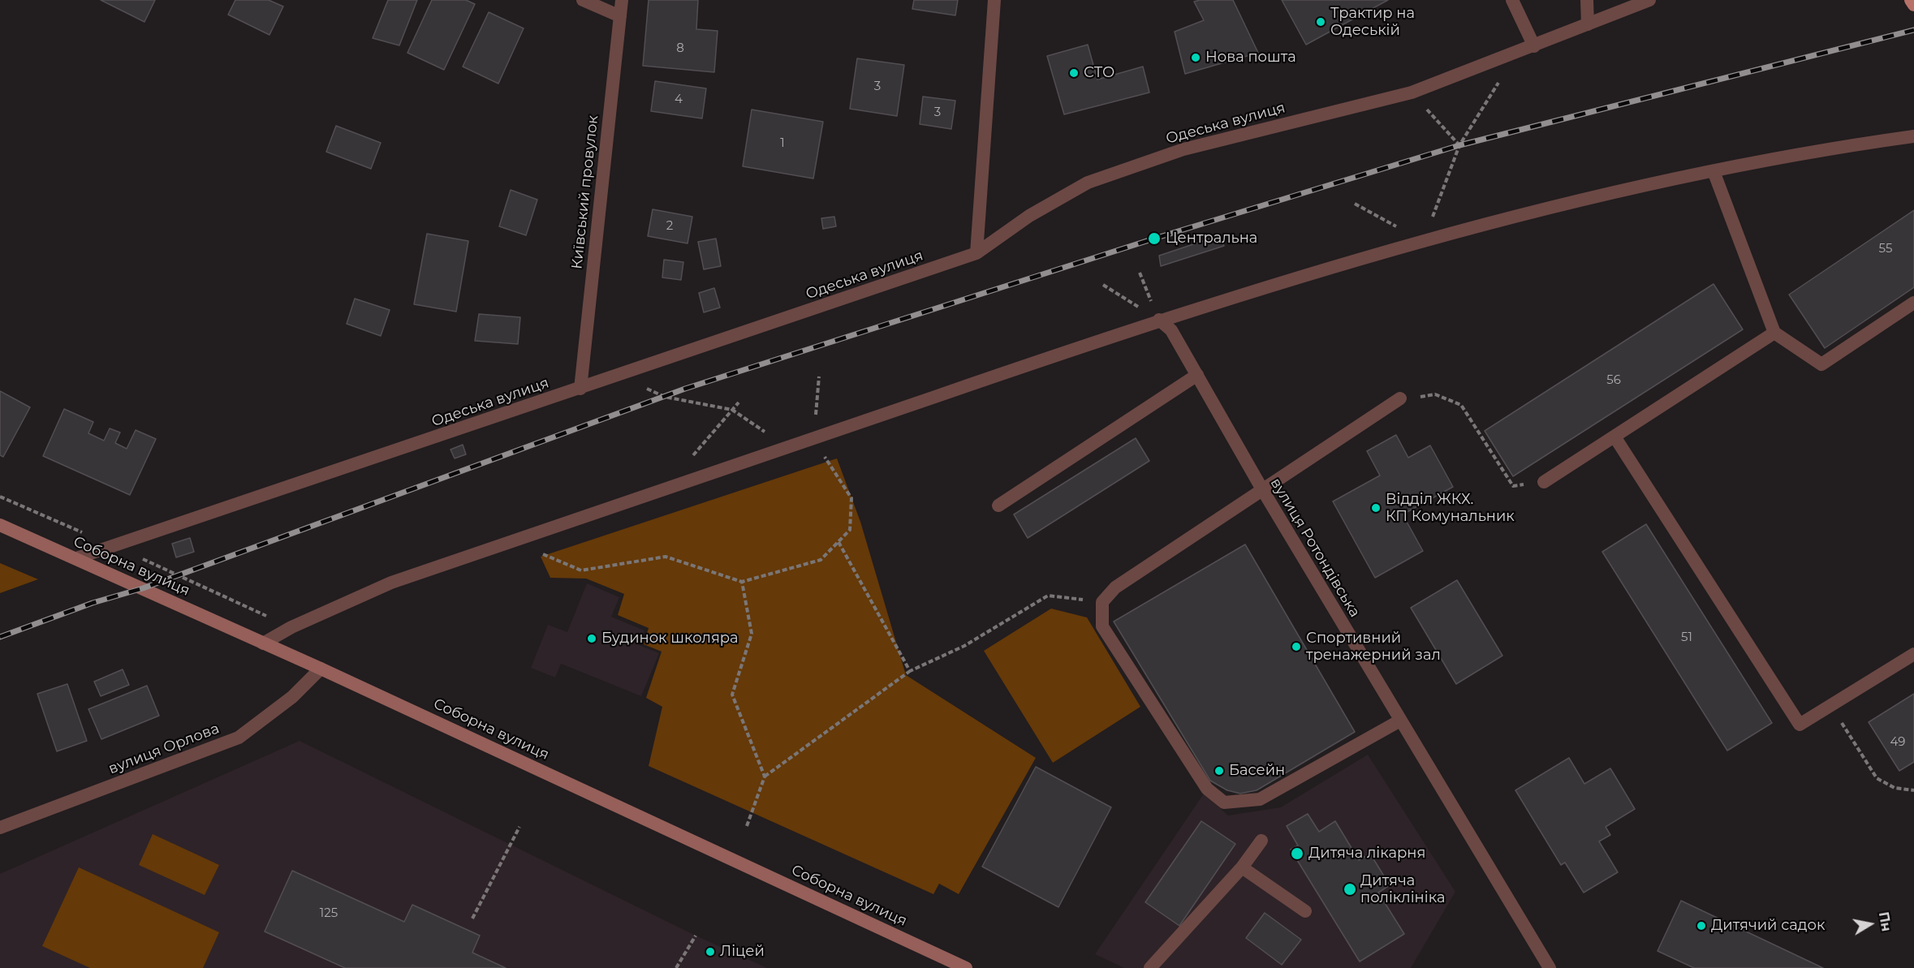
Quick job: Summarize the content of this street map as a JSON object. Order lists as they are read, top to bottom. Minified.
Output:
{"streets":{"main road":["Соборна вулиця"],"street":["Одеська вулиця","Київський провулок","вулиця Ротондівська","вулиця Орлова"]},"crossings":[["Одеська вулиця","Київський провулок"],["Одеська вулиця","Соборна вулиця"],["Соборна вулиця","вулиця Орлова"]],"places":["Трактир на Одеській","Нова пошта","СТО","Центральна","Відділ ЖКХ. КП Комунальник","Будинок школяра","Спортивний тренажерний зал","Басейн","Дитяча лікарня","Дитяча поліклініка","Дитячий садок","Ліцей"],"house_numbers":["8","3","4","3","1","2","55","56","51","49","125"],"north":"right"}
